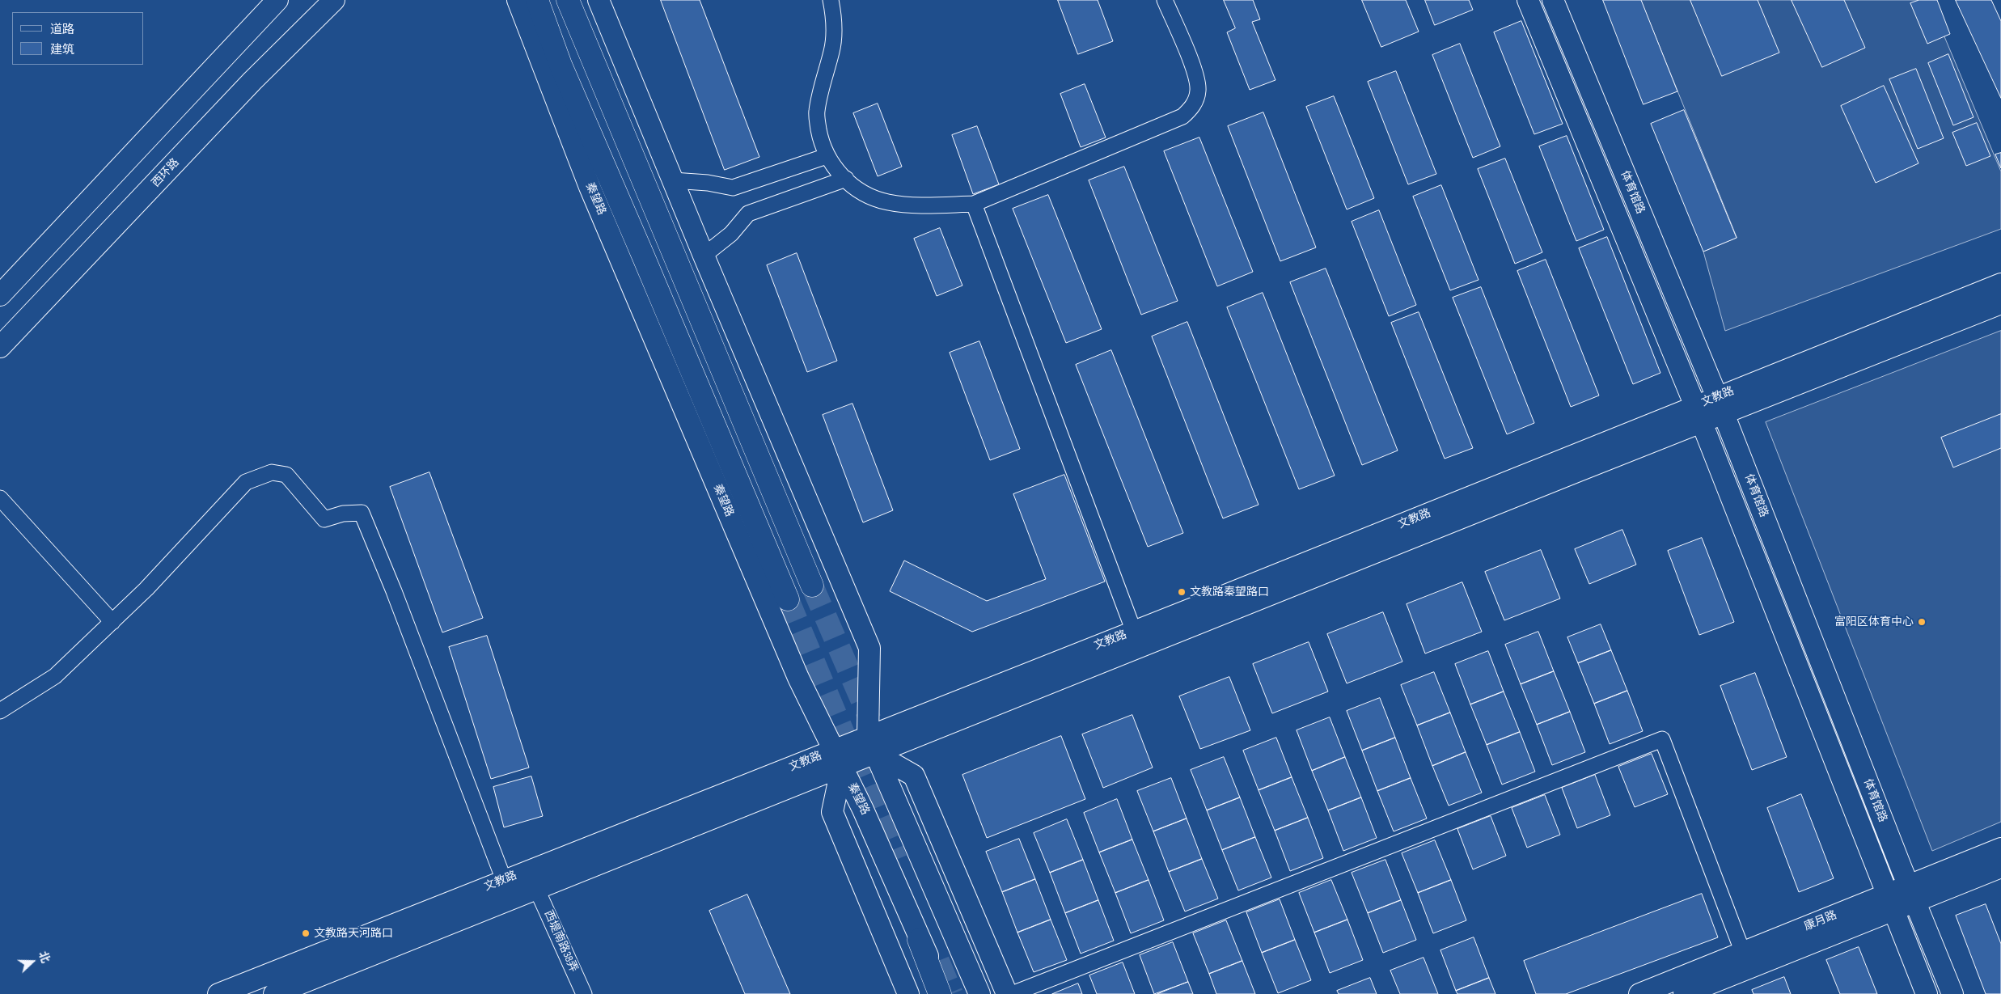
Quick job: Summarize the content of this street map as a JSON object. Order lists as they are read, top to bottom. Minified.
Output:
{"streets":{"main road":["西环路","体育馆路","秦望路","文教路","康月路"],"street":["西堤南路38弄"]},"crossings":[["体育馆路","文教路"],["体育馆路","康月路"],["秦望路","文教路"],["文教路","西堤南路38弄"]],"places":["文教路秦望路口","富阳区体育中心","文教路天河路口"],"legend":["道路","建筑"],"north":"right"}
